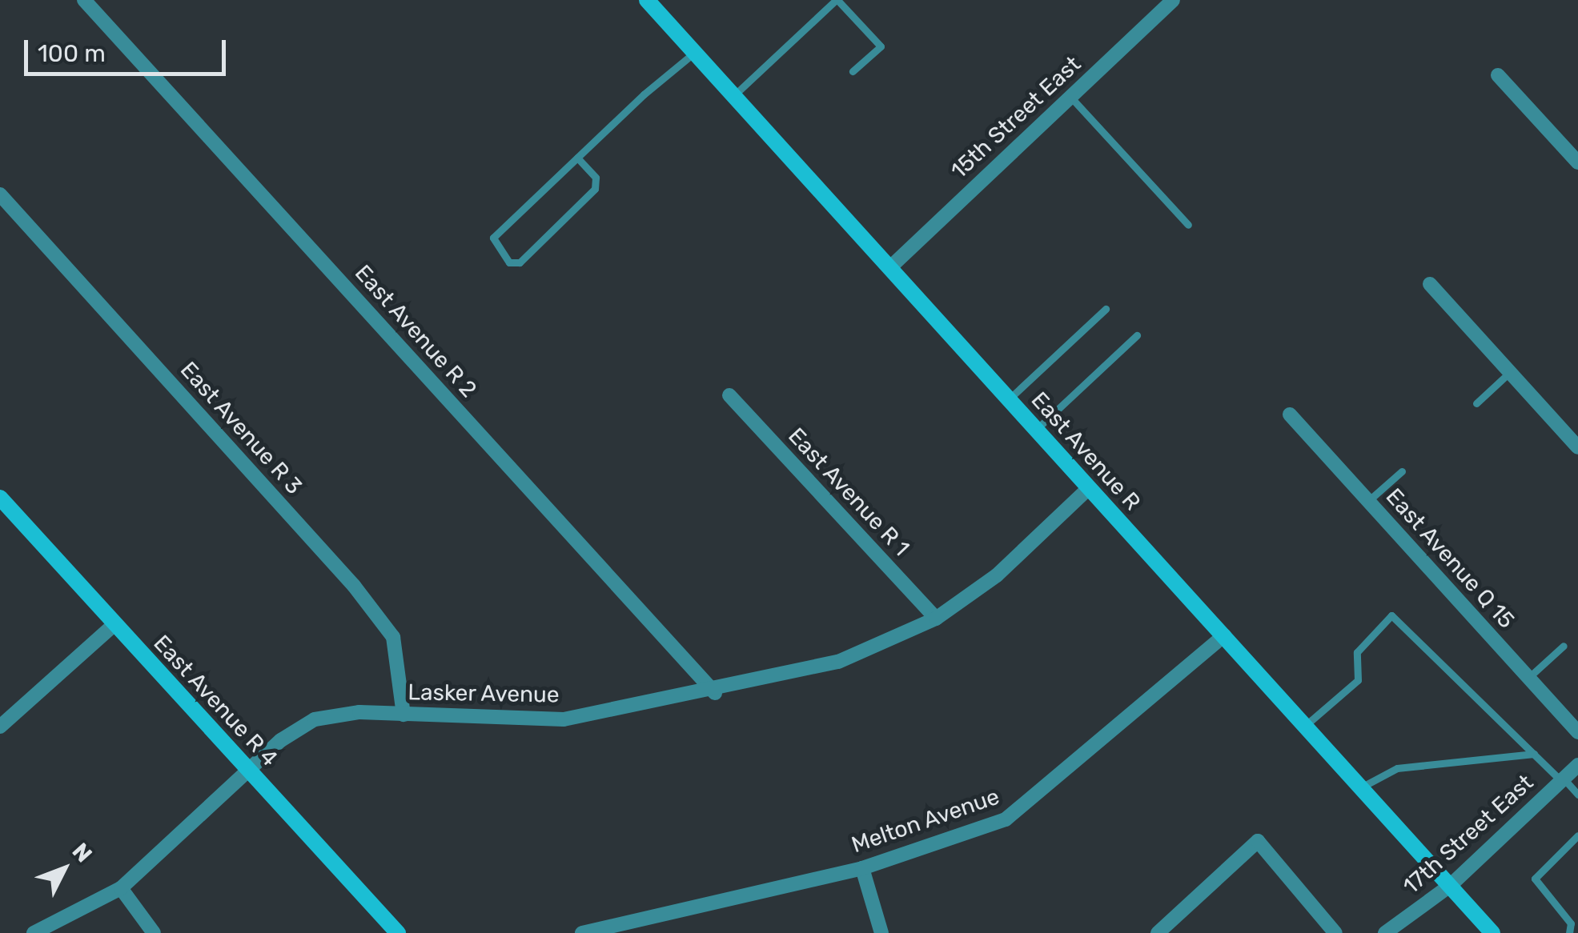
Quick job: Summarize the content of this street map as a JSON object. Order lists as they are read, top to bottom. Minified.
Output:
{"streets":{"main road":["East Avenue R","East Avenue R 4"],"street":["15th Street East","East Avenue R 2","East Avenue R 3","East Avenue R 1","East Avenue Q 15","Lasker Avenue","Melton Avenue","17th Street East"]},"crossings":[["15th Street East","East Avenue R"],["East Avenue R 2","Lasker Avenue"],["East Avenue R 3","Lasker Avenue"],["East Avenue R","Lasker Avenue"],["East Avenue R","Melton Avenue"],["East Avenue R","17th Street East"],["East Avenue R 1","Lasker Avenue"],["Lasker Avenue","East Avenue R 4"]],"scale_bar":"100 m","north":"top right"}
